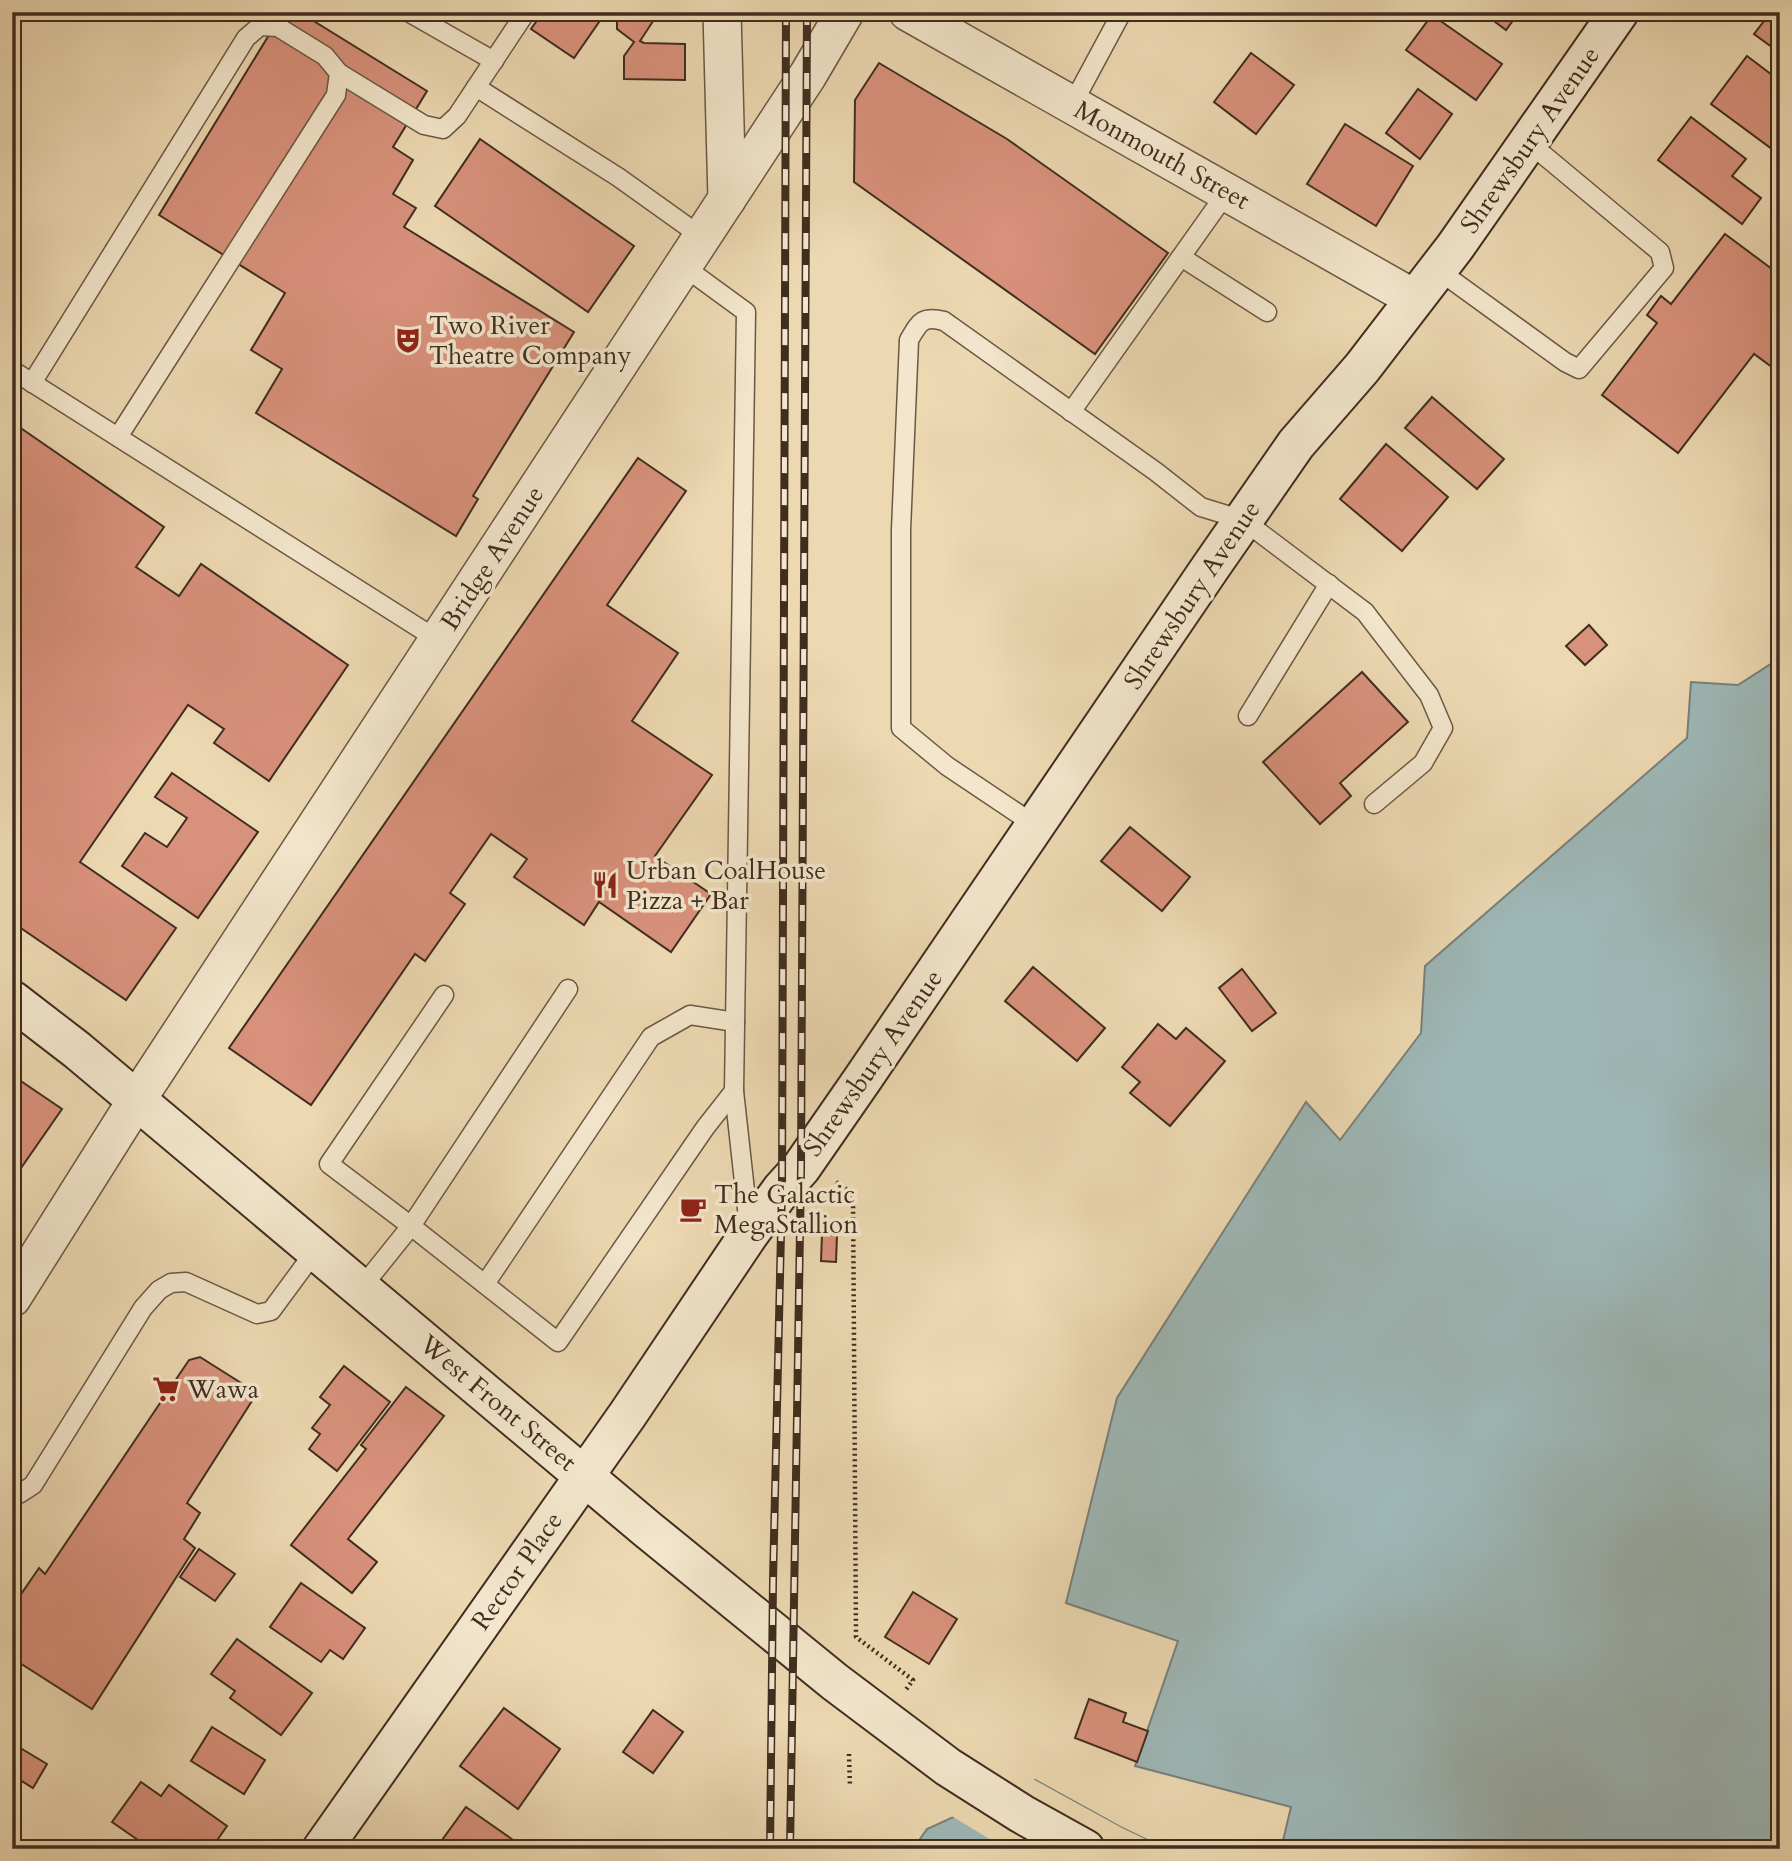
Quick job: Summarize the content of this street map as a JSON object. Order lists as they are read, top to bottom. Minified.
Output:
{"streets":{"main road":["Shrewsbury Avenue","West Front Street","Rector Place"],"street":["Monmouth Street","Bridge Avenue"]},"crossings":[["Shrewsbury Avenue","Monmouth Street"],["Shrewsbury Avenue","Rector Place"],["Bridge Avenue","West Front Street"],["West Front Street","Rector Place"]],"places":{"theatre":["Two River Theatre Company"],"restaurant":["Urban CoalHouse Pizza + Bar"],"cafe":["The Galactic MegaStallion"],"supermarket":["Wawa"]}}
